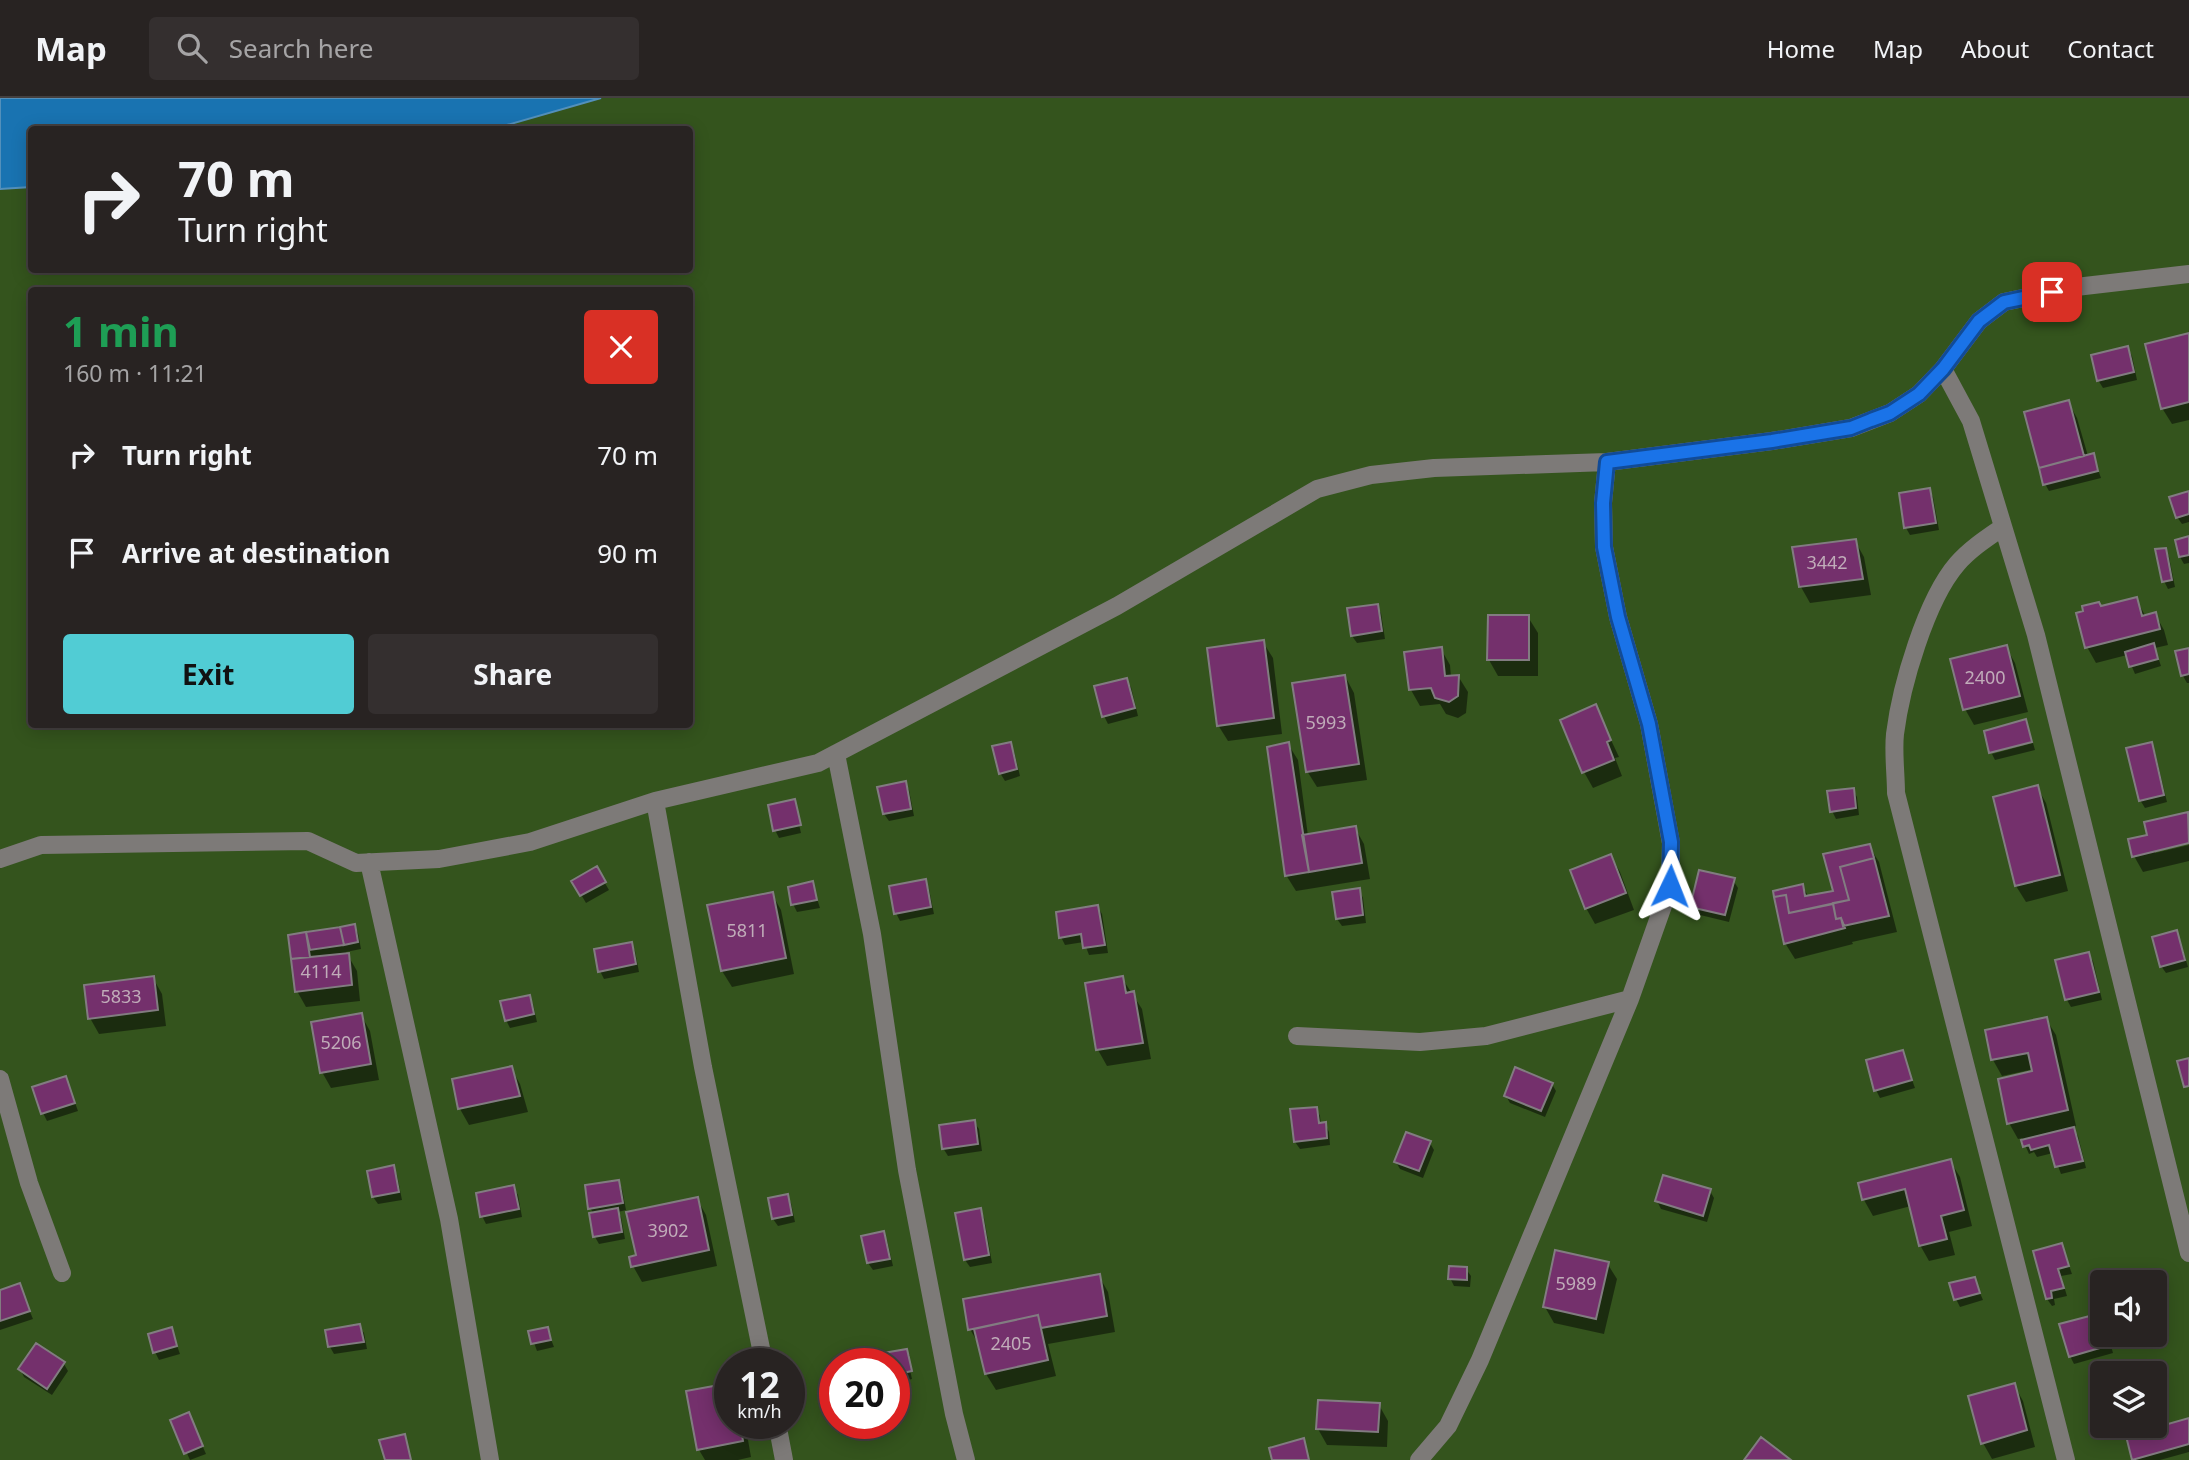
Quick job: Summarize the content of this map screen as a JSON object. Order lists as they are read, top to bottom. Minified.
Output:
{"house_numbers":["3442","2400","5993","5811","4114","5833","5206","3902","5989","2405"],"page":{"header":"Map","search":"Search here","nav":["Home","Map","About","Contact"],"turn":["70 m","Turn right"],"heading":["1 min","160 m · 11:21"],"list":[{"name":"Turn right","value":"70 m"},{"name":"Arrive at destination","value":"90 m"}],"buttons":["Exit","Share"],"speed":"12 km/h","limit":"20"}}
